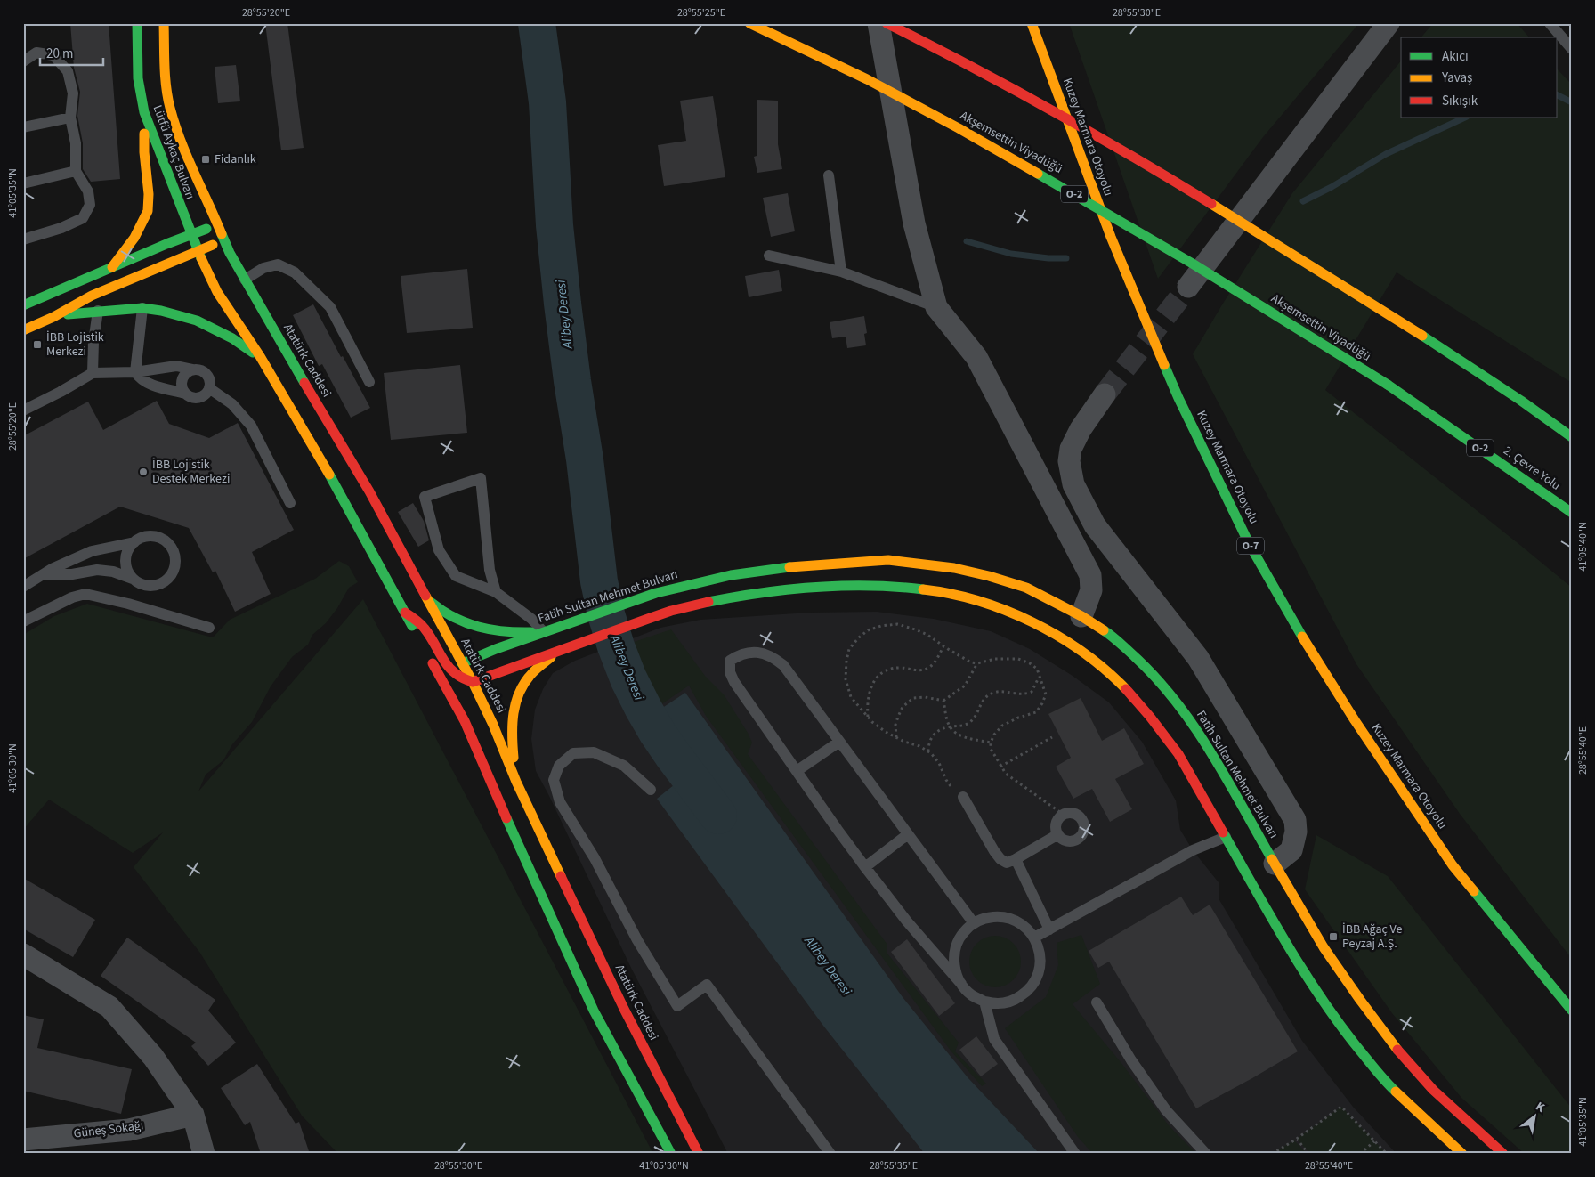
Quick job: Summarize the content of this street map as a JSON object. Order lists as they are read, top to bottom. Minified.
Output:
{"streets":{"main road":["Kuzey Marmara Otoyolu","Akşemsettin Viyadüğü","Lütfü Aykaç Bulvarı","O-2","Atatürk Caddesi","2. Çevre Yolu","O-7","Fatih Sultan Mehmet Bulvarı"],"street":["Güneş Sokağı"]},"crossings":[["Akşemsettin Viyadüğü","2. Çevre Yolu"],["Lütfü Aykaç Bulvarı","Atatürk Caddesi"],["Atatürk Caddesi","Fatih Sultan Mehmet Bulvarı"]],"water":["Alibey Deresi"],"places":{"transit":["Fidanlık","İBB Lojistik Merkezi","İBB Ağaç Ve Peyzaj A.Ş."],"other":["İBB Lojistik Destek Merkezi"]},"legend":["Akıcı","Yavaş","Sıkışık"],"scale_bar":"20 m","north":"top right","coordinates":["28°55'20\"E","28°55'25\"E","28°55'30\"E","41°05'35\"N","41°05'40\"N","28°55'40\"E","41°05'30\"N","28°55'35\"E"]}
